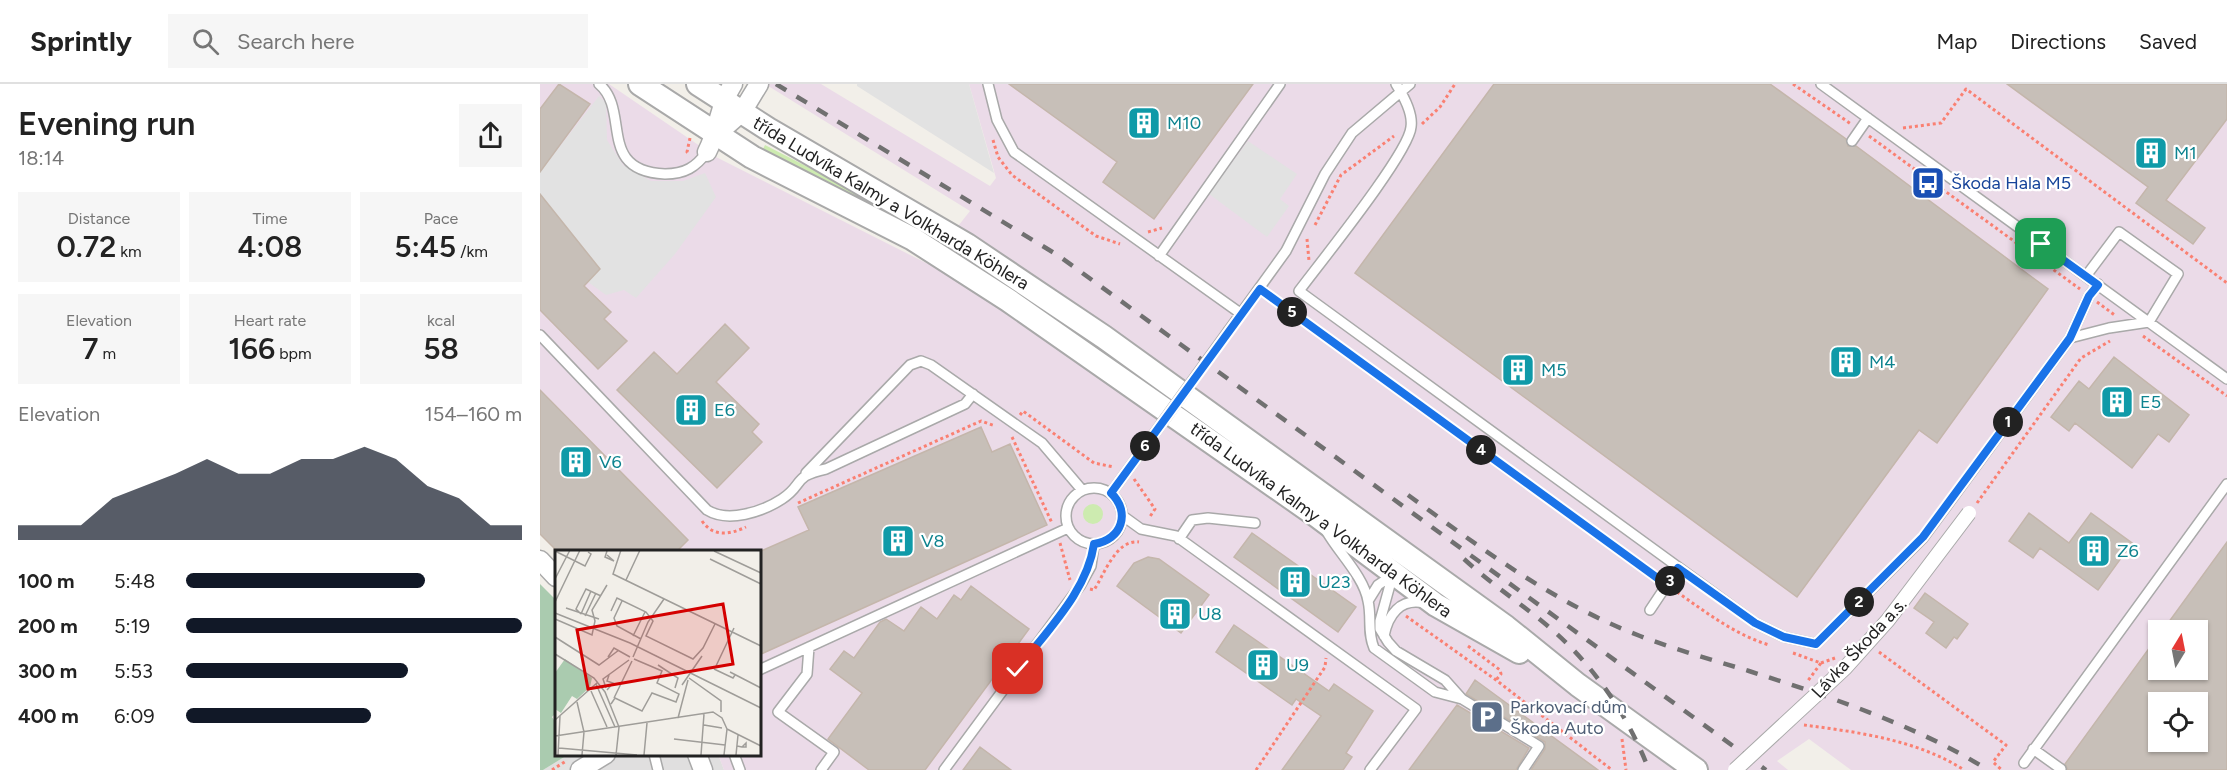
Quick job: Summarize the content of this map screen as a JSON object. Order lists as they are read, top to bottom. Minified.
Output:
{"streets":{"street":["třída Ludvíka Kalmy a Volkharda Köhlera","Lávka Škoda a.s."]},"places":{"building":["M10","M1","M4","M5","E5","E6","V6","V8","Z6","U23","U8","U9"],"bus stop":["Škoda Hala M5"],"parking":["Parkovací dům Škoda Auto"]},"north":"top","page":{"header":"Sprintly","search":"Search here","nav":["Map","Directions","Saved"],"heading":["Evening run","18:14"],"stats":[["Distance","0.72 km"],["Time","4:08"],["Pace","5:45 /km"],["Elevation","7 m"],["Heart rate","166 bpm"],["kcal","58"]],"pins":["5","1","6","4","3","2"],"chart":["Elevation","154–160 m"],"list":[{"name":"100 m","note":"5:48"},{"name":"200 m","note":"5:19"},{"name":"300 m","note":"5:53"},{"name":"400 m","note":"6:09"}]}}
